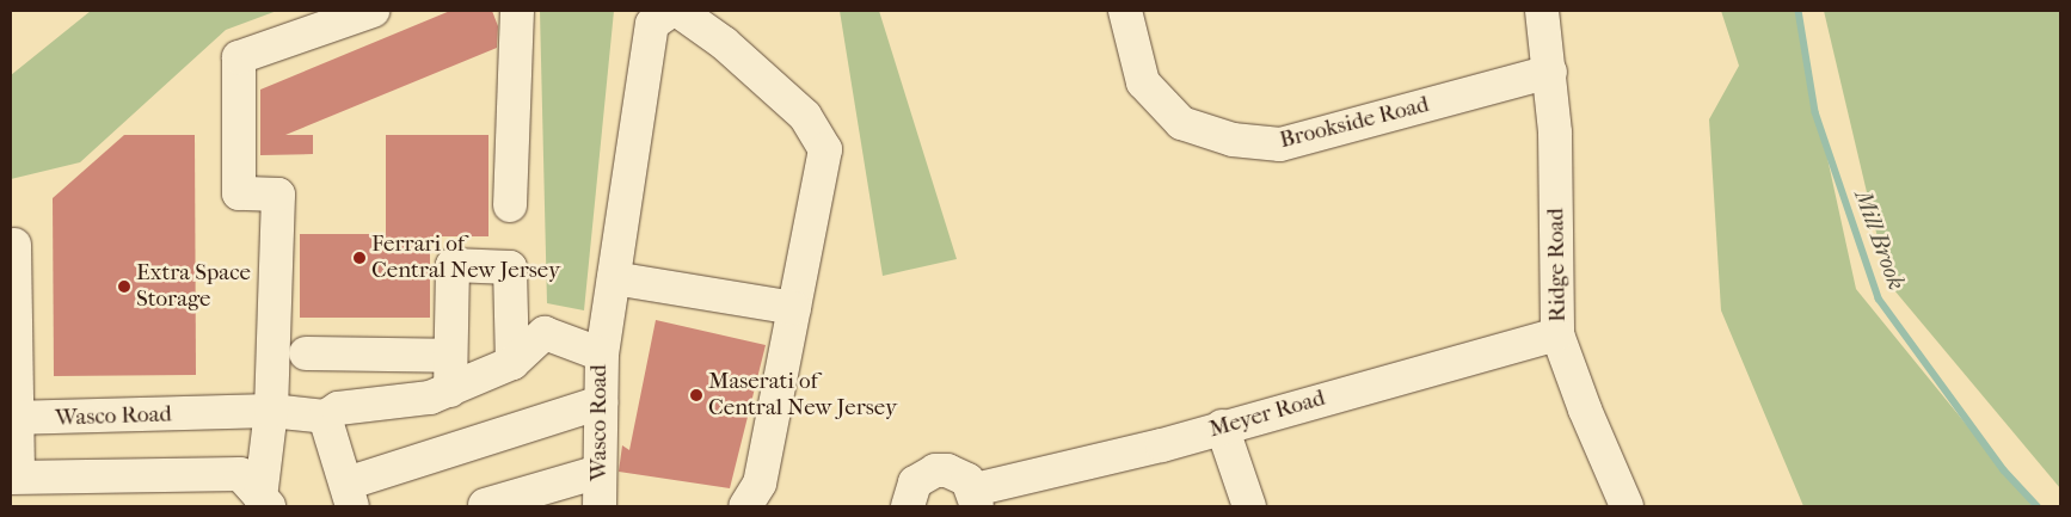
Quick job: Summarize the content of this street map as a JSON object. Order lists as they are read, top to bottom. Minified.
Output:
{"streets":{"street":["Brookside Road","Ridge Road","Meyer Road","Wasco Road"]},"crossings":[["Brookside Road","Ridge Road"],["Ridge Road","Meyer Road"]],"water":["Mill Brook"],"places":["Ferrari of Central New Jersey","Extra Space Storage","Maserati of Central New Jersey"]}
